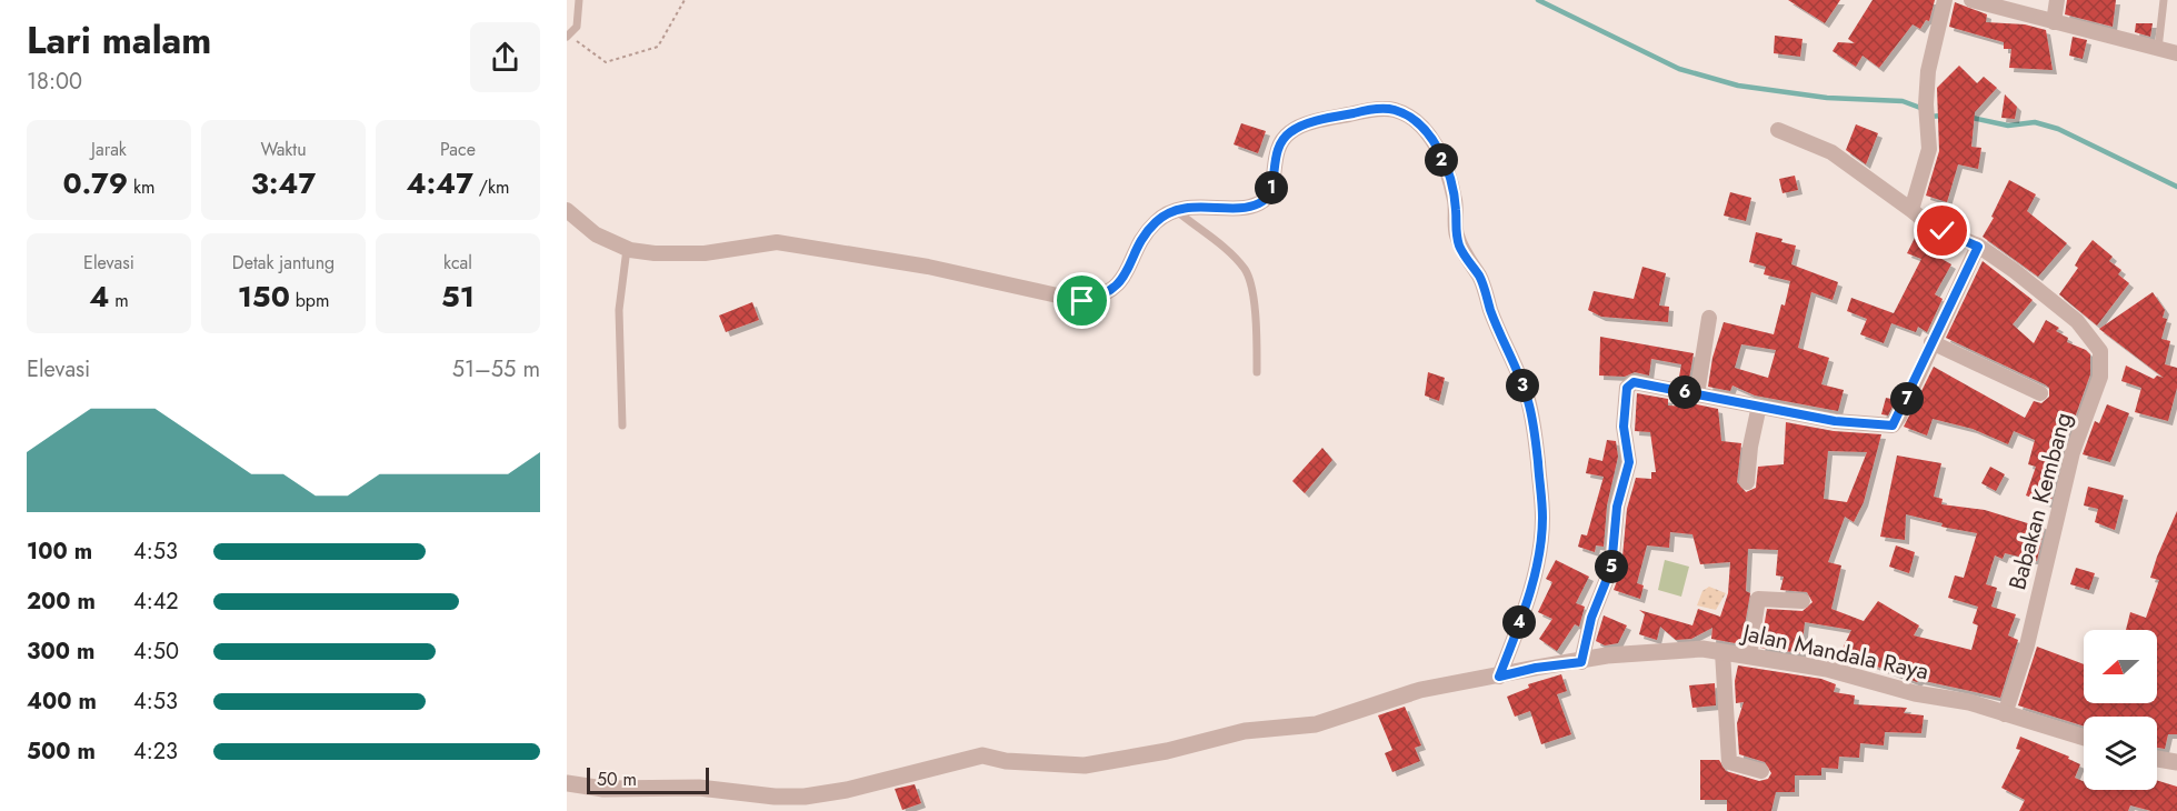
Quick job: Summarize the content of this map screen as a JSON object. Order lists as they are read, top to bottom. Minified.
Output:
{"streets":{"street":["Babakan Kembang","Jalan Mandala Raya"]},"crossings":[["Babakan Kembang","Jalan Mandala Raya"]],"scale_bar":"50 m","north":"left","page":{"heading":["Lari malam","18:00"],"stats":[["Jarak","0.79 km"],["Waktu","3:47"],["Pace","4:47 /km"],["Elevasi","4 m"],["Detak jantung","150 bpm"],["kcal","51"]],"pins":["2","1","3","6","7","5","4"],"chart":["Elevasi","51–55 m"],"list":[{"name":"100 m","note":"4:53"},{"name":"200 m","note":"4:42"},{"name":"300 m","note":"4:50"},{"name":"400 m","note":"4:53"},{"name":"500 m","note":"4:23"}],"scale":"50 m"}}
